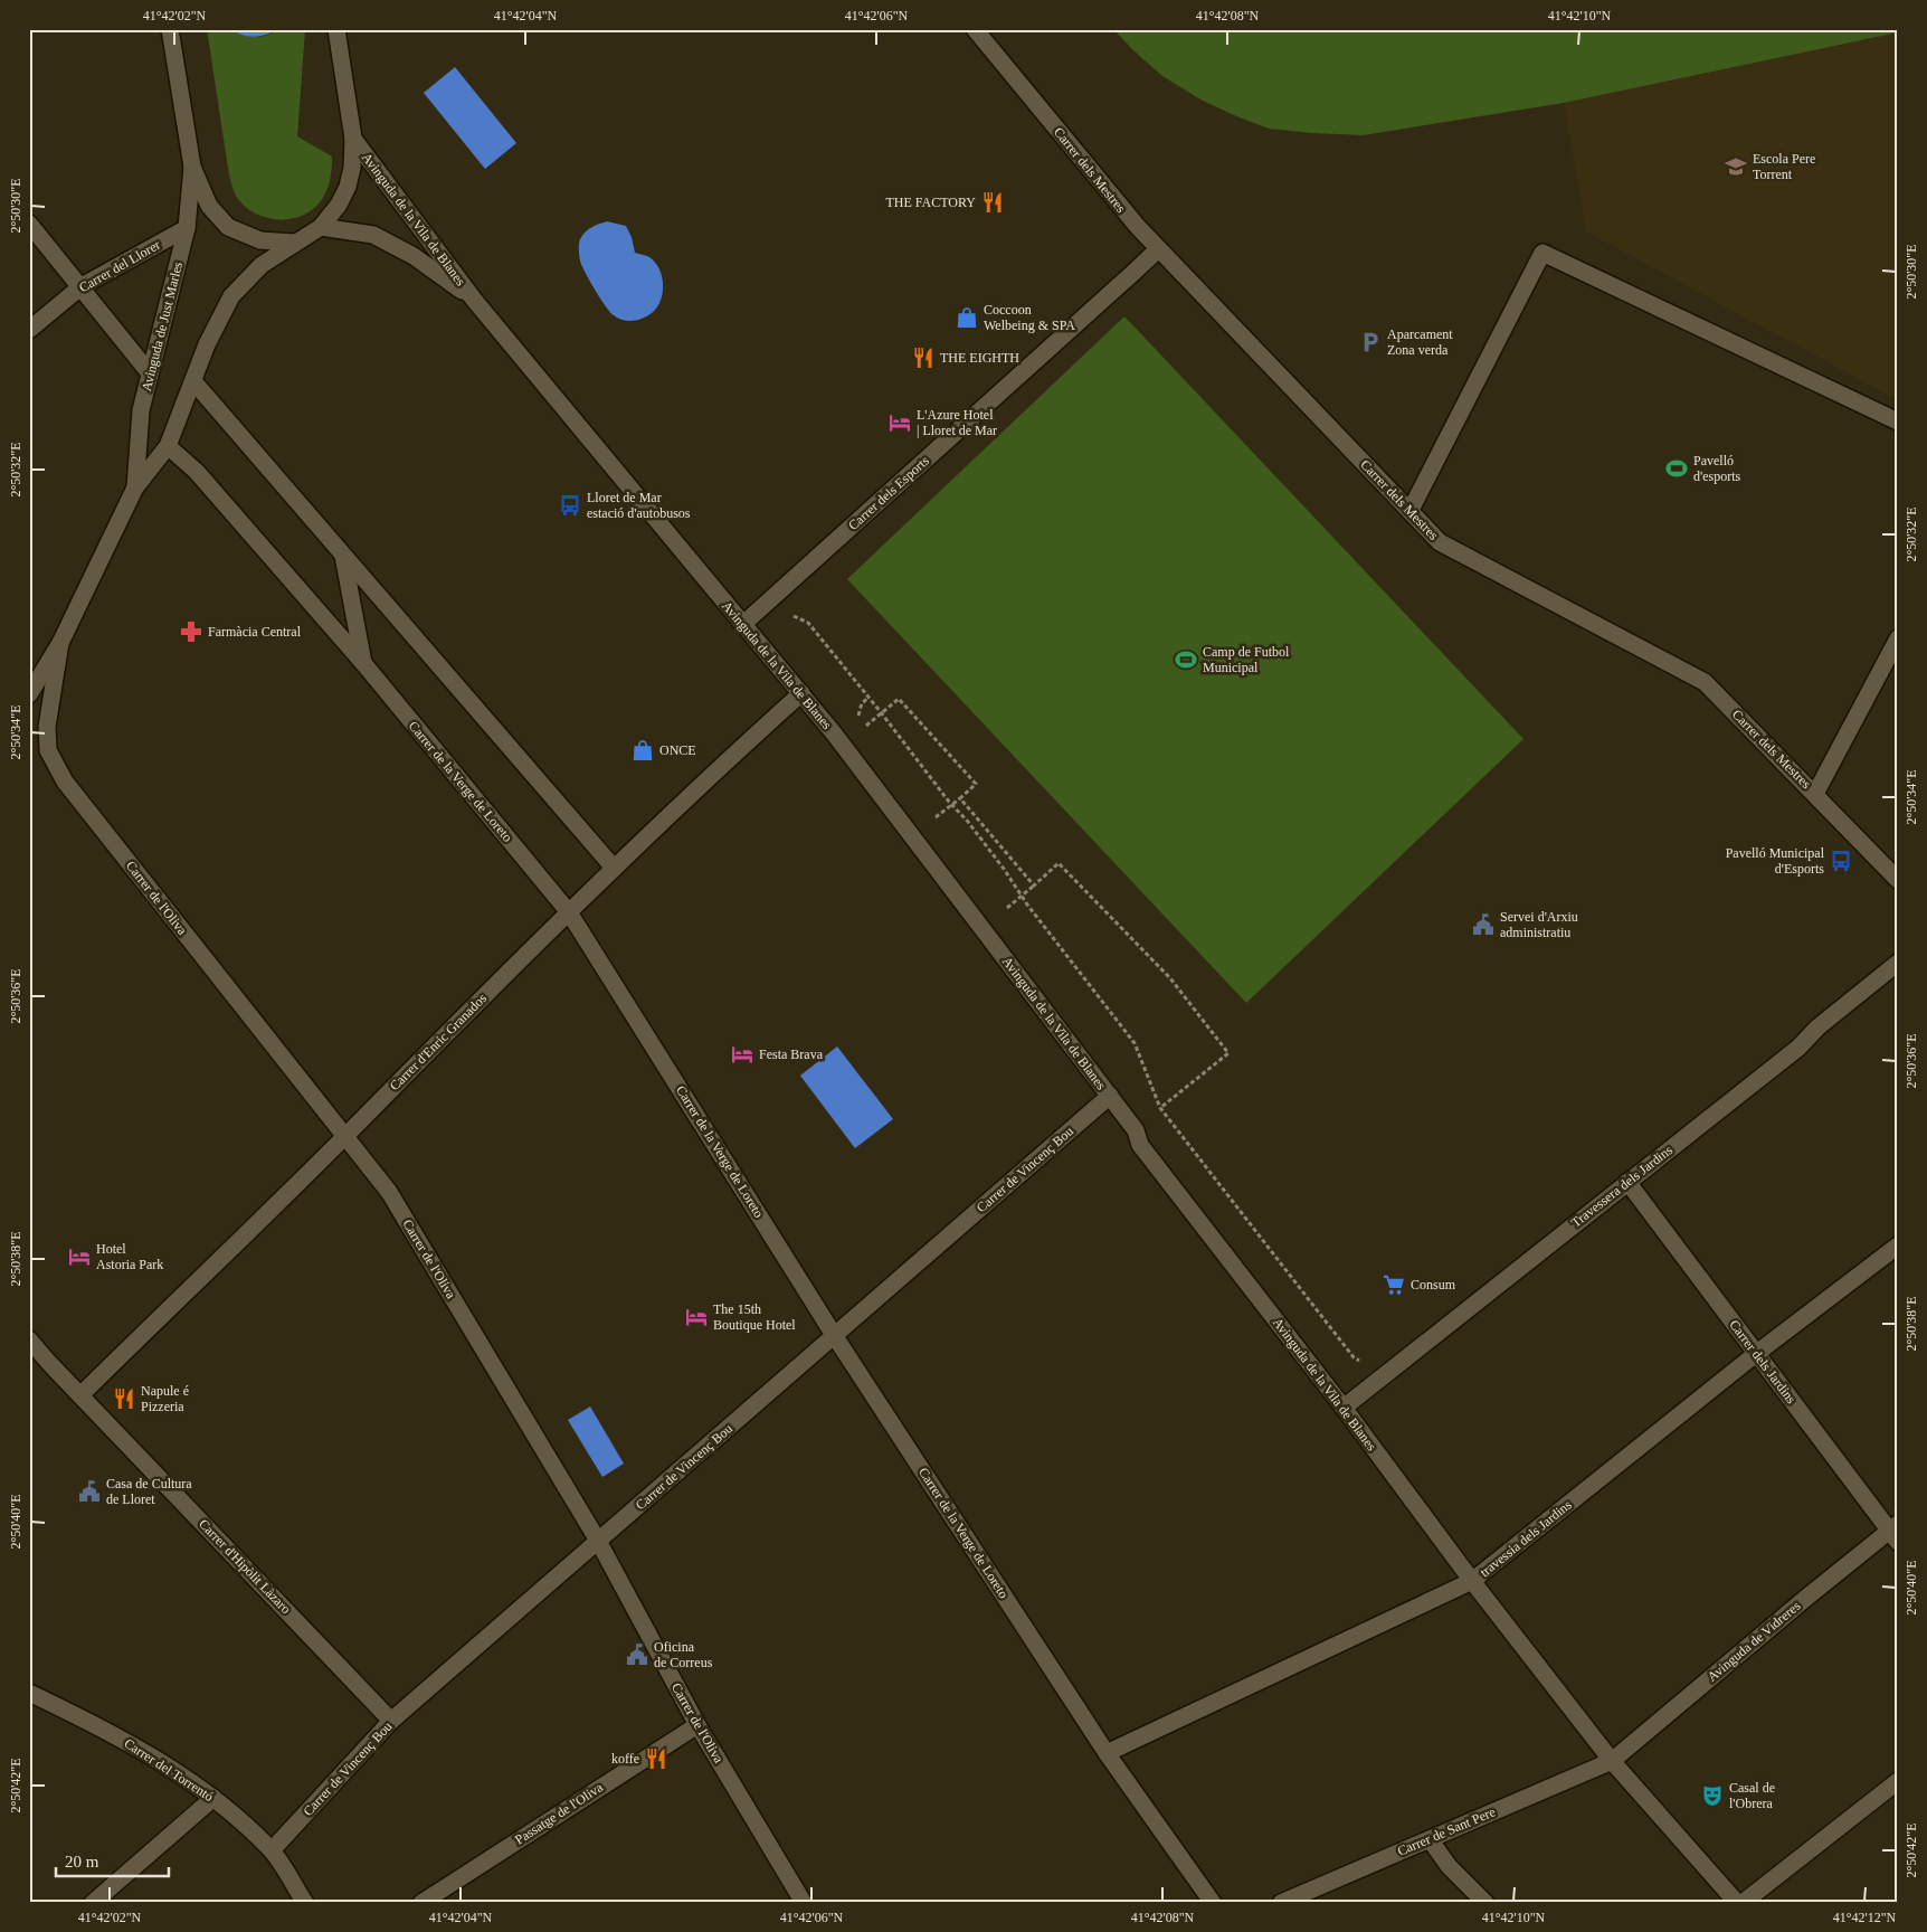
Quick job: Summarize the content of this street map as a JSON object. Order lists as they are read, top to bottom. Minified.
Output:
{"streets":{"street":["Carrer dels Mestres","Avinguda de la Vila de Blanes","Carrer del Llorer","Avinguda de Just Marles","Carrer dels Esports","Carrer de la Verge de Loreto","Carrer de l'Oliva","Carrer d'Enric Granados","Carrer de Vincenç Bou","Travessera dels Jardins","Carrer dels Jardins","travessia dels Jardins","Carrer d'Hipòlit Làzaro","Avinguda de Vidreres","Carrer del Torrentó","Passatge de l'Oliva","Carrer de Sant Pere"]},"crossings":[["Carrer dels Mestres","Carrer dels Esports"],["Avinguda de la Vila de Blanes","Avinguda de Just Marles"],["Avinguda de la Vila de Blanes","Carrer dels Esports"],["Avinguda de la Vila de Blanes","Carrer d'Enric Granados"],["Avinguda de la Vila de Blanes","Carrer de Vincenç Bou"],["Avinguda de la Vila de Blanes","Travessera dels Jardins"],["Avinguda de la Vila de Blanes","travessia dels Jardins"],["Avinguda de la Vila de Blanes","Avinguda de Vidreres"],["Avinguda de la Vila de Blanes","Carrer de Sant Pere"],["Carrer del Llorer","Avinguda de Just Marles"],["Avinguda de Just Marles","Carrer de la Verge de Loreto"],["Avinguda de Just Marles","Carrer de l'Oliva"],["Carrer de la Verge de Loreto","Carrer d'Enric Granados"],["Carrer de la Verge de Loreto","Carrer de Vincenç Bou"],["Carrer de la Verge de Loreto","travessia dels Jardins"],["Carrer de l'Oliva","Carrer d'Enric Granados"],["Carrer de l'Oliva","Carrer de Vincenç Bou"],["Carrer de l'Oliva","Passatge de l'Oliva"],["Carrer d'Enric Granados","Carrer d'Hipòlit Làzaro"],["Carrer de Vincenç Bou","Carrer d'Hipòlit Làzaro"],["Carrer de Vincenç Bou","Carrer del Torrentó"],["Travessera dels Jardins","Carrer dels Jardins"],["Carrer dels Jardins","travessia dels Jardins"],["Carrer dels Jardins","Avinguda de Vidreres"],["Avinguda de Vidreres","Carrer de Sant Pere"]],"places":{"school or university":["Escola Pere Torrent"],"restaurant":["THE FACTORY","THE EIGHTH","Napule é Pizzeria","koffe"],"shop":["Coccoon Welbeing & SPA","ONCE"],"parking":["Aparcament Zona verda"],"hotel":["L'Azure Hotel | Lloret de Mar","Festa Brava","Hotel Astoria Park","The 15th Boutique Hotel"],"sports":["Pavelló d'esports","Camp de Futbol Municipal"],"bus stop":["Lloret de Mar estació d'autobusos","Pavelló Municipal d'Esports"],"pharmacy":["Farmàcia Central"],"public building":["Servei d'Arxiu administratiu","Casa de Cultura de Lloret","Oficina de Correus"],"supermarket":["Consum"],"theatre":["Casal de l'Obrera"]},"scale_bar":"20 m","coordinates":["41°42'02\"N","41°42'04\"N","41°42'06\"N","41°42'08\"N","41°42'10\"N","2°50'30\"E","2°50'32\"E","2°50'34\"E","2°50'36\"E","2°50'38\"E","2°50'40\"E","2°50'42\"E","41°42'12\"N"]}
